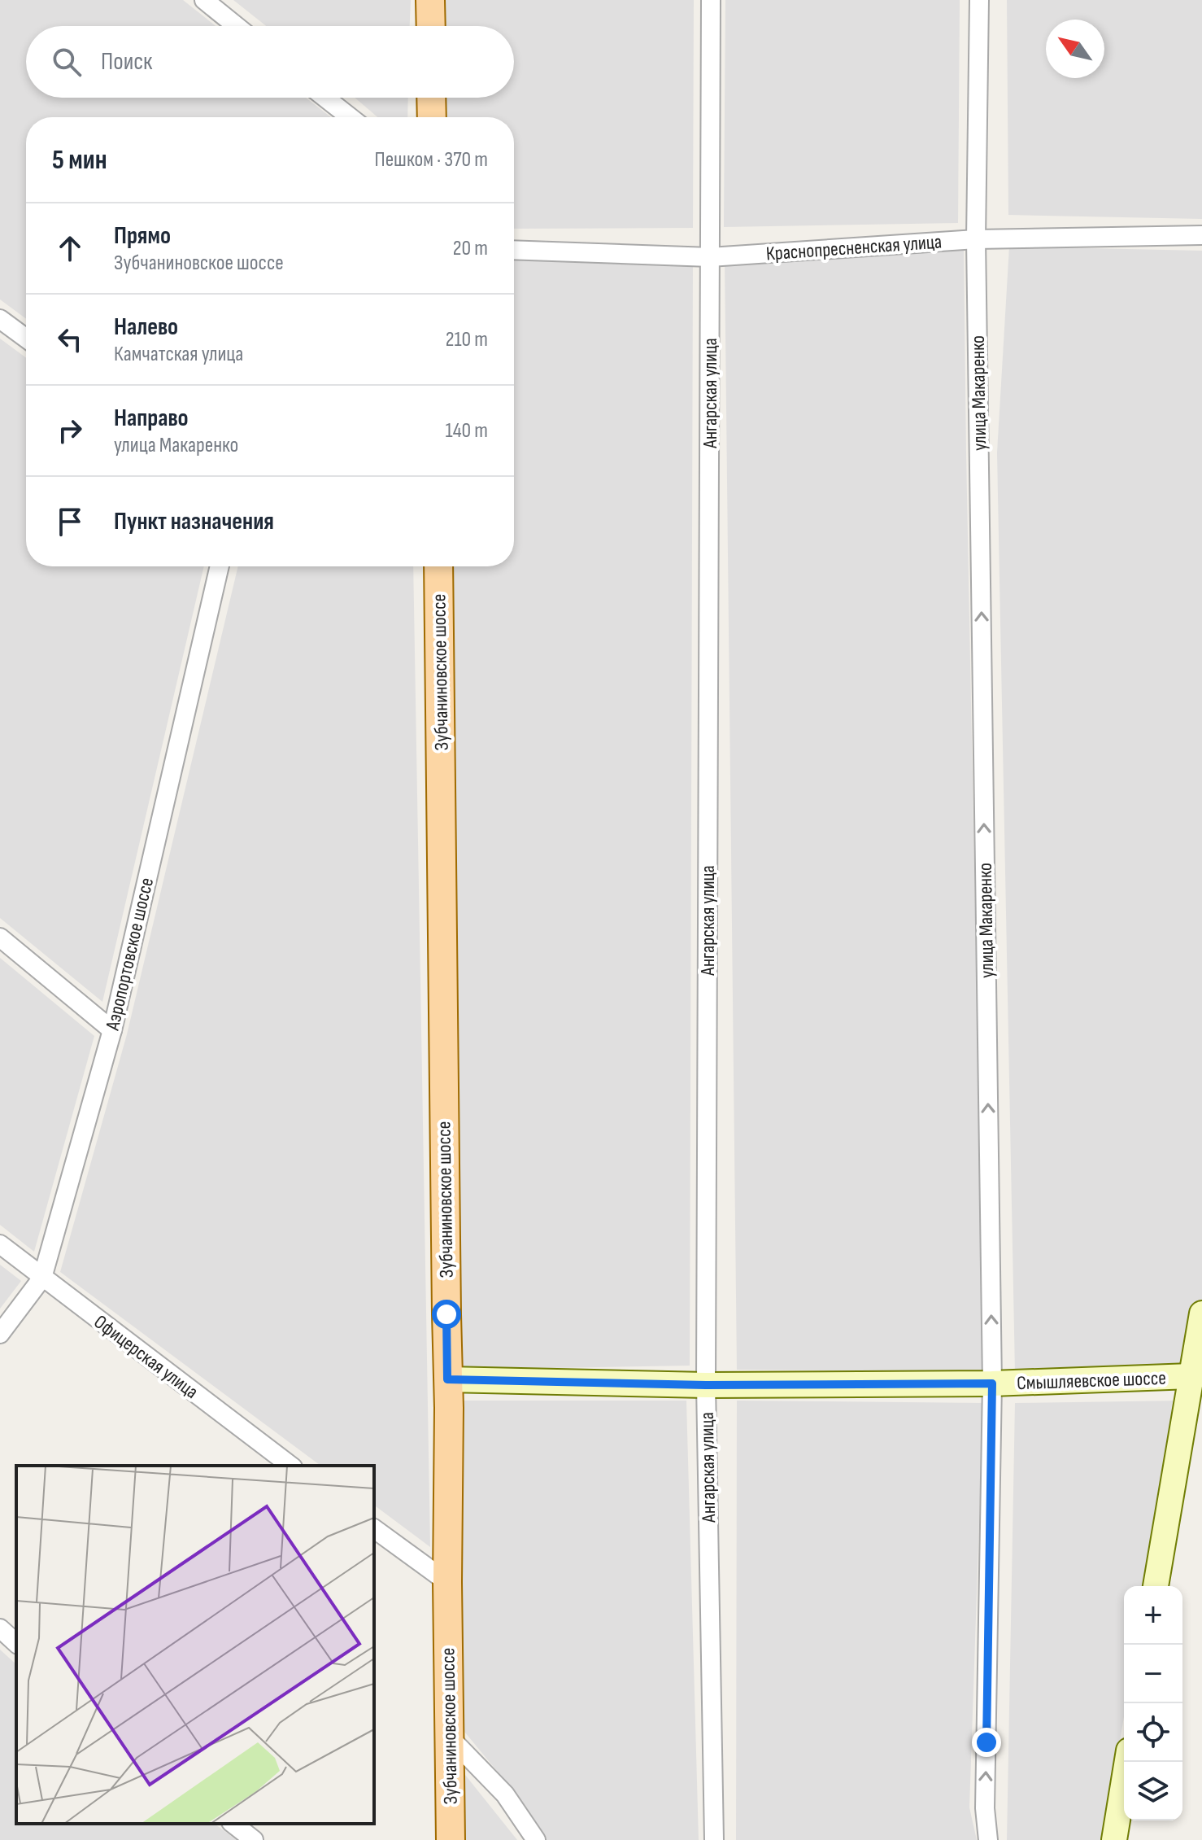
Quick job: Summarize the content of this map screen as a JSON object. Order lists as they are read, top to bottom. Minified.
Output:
{"streets":{"main road":["Зубчаниновское шоссе"],"street":["Краснопресненская улица","Ангарская улица","улица Макаренко","Аэропортовское шоссе","Офицерская улица","Смышляевское шоссе"]},"crossings":[["Краснопресненская улица","Ангарская улица"],["Краснопресненская улица","улица Макаренко"],["Ангарская улица","Смышляевское шоссе"],["улица Макаренко","Смышляевское шоссе"],["Зубчаниновское шоссе","Смышляевское шоссе"],["Аэропортовское шоссе","Офицерская улица"]],"one_way":["улица Макаренко"],"north":"top left","page":{"search":"Поиск","heading":["5 мин","Пешком · 370 m"],"list":[["Прямо","Зубчаниновское шоссе","20 m"],["Налево","Камчатская улица","210 m"],["Направо","улица Макаренко","140 m"],"Пункт назначения"],"map_buttons":["+","−"]}}
